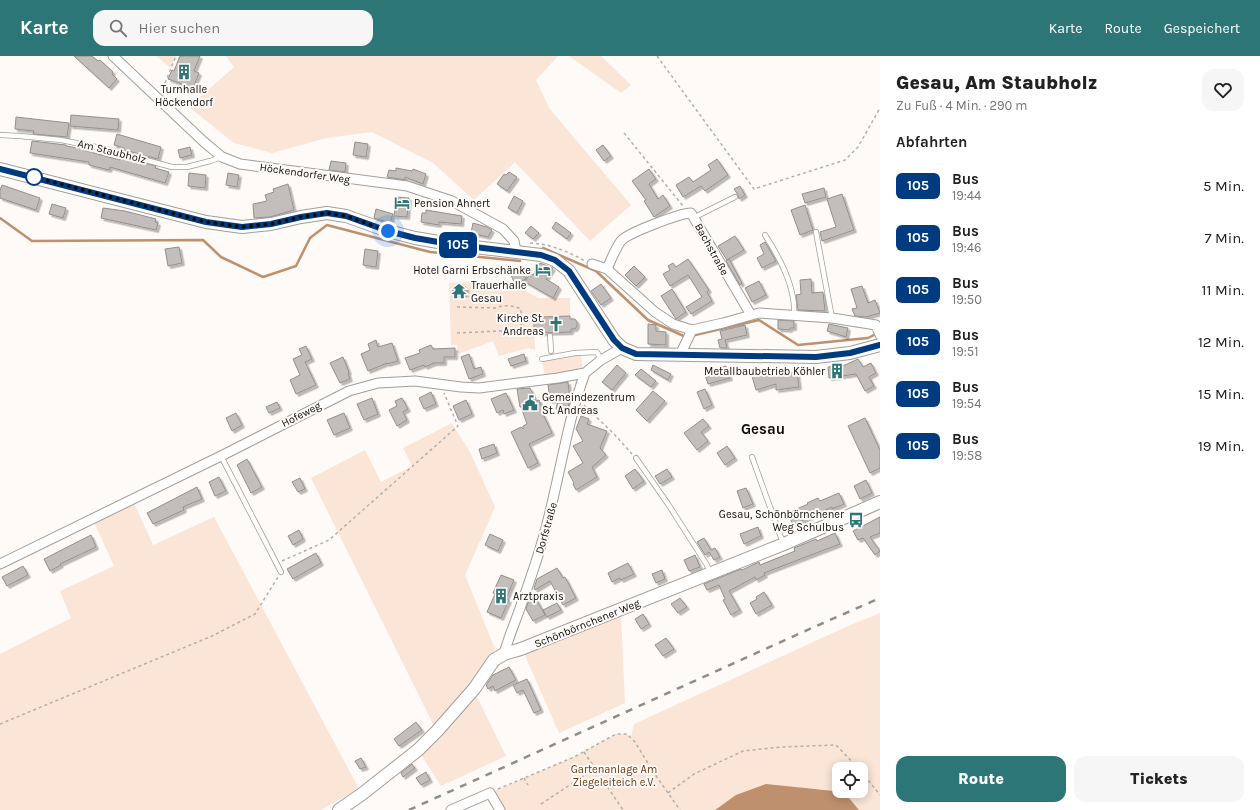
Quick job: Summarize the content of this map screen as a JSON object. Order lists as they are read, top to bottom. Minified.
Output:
{"streets":{"street":["Höckendorfer Weg","Bachstraße","Hofeweg","Dorfstraße","Schönbörnchener Weg"],"lane":["Am Staubholz"]},"crossings":[["Am Staubholz","Höckendorfer Weg"],["Hofeweg","Dorfstraße"],["Dorfstraße","Schönbörnchener Weg"]],"districts":["Gesau"],"parks":["Gartenanlage Am Ziegeleiteich e.V."],"places":{"building":["Turnhalle Höckendorf","Metallbaubetrieb Köhler","Arztpraxis"],"hotel":["Pension Ahnert","Hotel Garni Erbschänke"],"temple":["Trauerhalle Gesau"],"church":["Kirche St. Andreas"],"public building":["Gemeindezentrum St. Andreas"],"bus stop":["Gesau, Schönbörnchener Weg Schulbus"]},"lines":["bus line 105"],"page":{"header":"Karte","search":"Hier suchen","nav":["Karte","Route","Gespeichert"],"on_map":"105","heading":[["Gesau, Am Staubholz","Zu Fuß · 4 Min. · 290 m"],"Abfahrten"],"list":[{"mark":"105","name":"Bus","note":"19:44","value":"5 Min."},{"mark":"105","name":"Bus","note":"19:46","value":"7 Min."},{"mark":"105","name":"Bus","note":"19:50","value":"11 Min."},{"mark":"105","name":"Bus","note":"19:51","value":"12 Min."},{"mark":"105","name":"Bus","note":"19:54","value":"15 Min."},{"mark":"105","name":"Bus","note":"19:58","value":"19 Min."}],"buttons":["Route","Tickets"]}}
